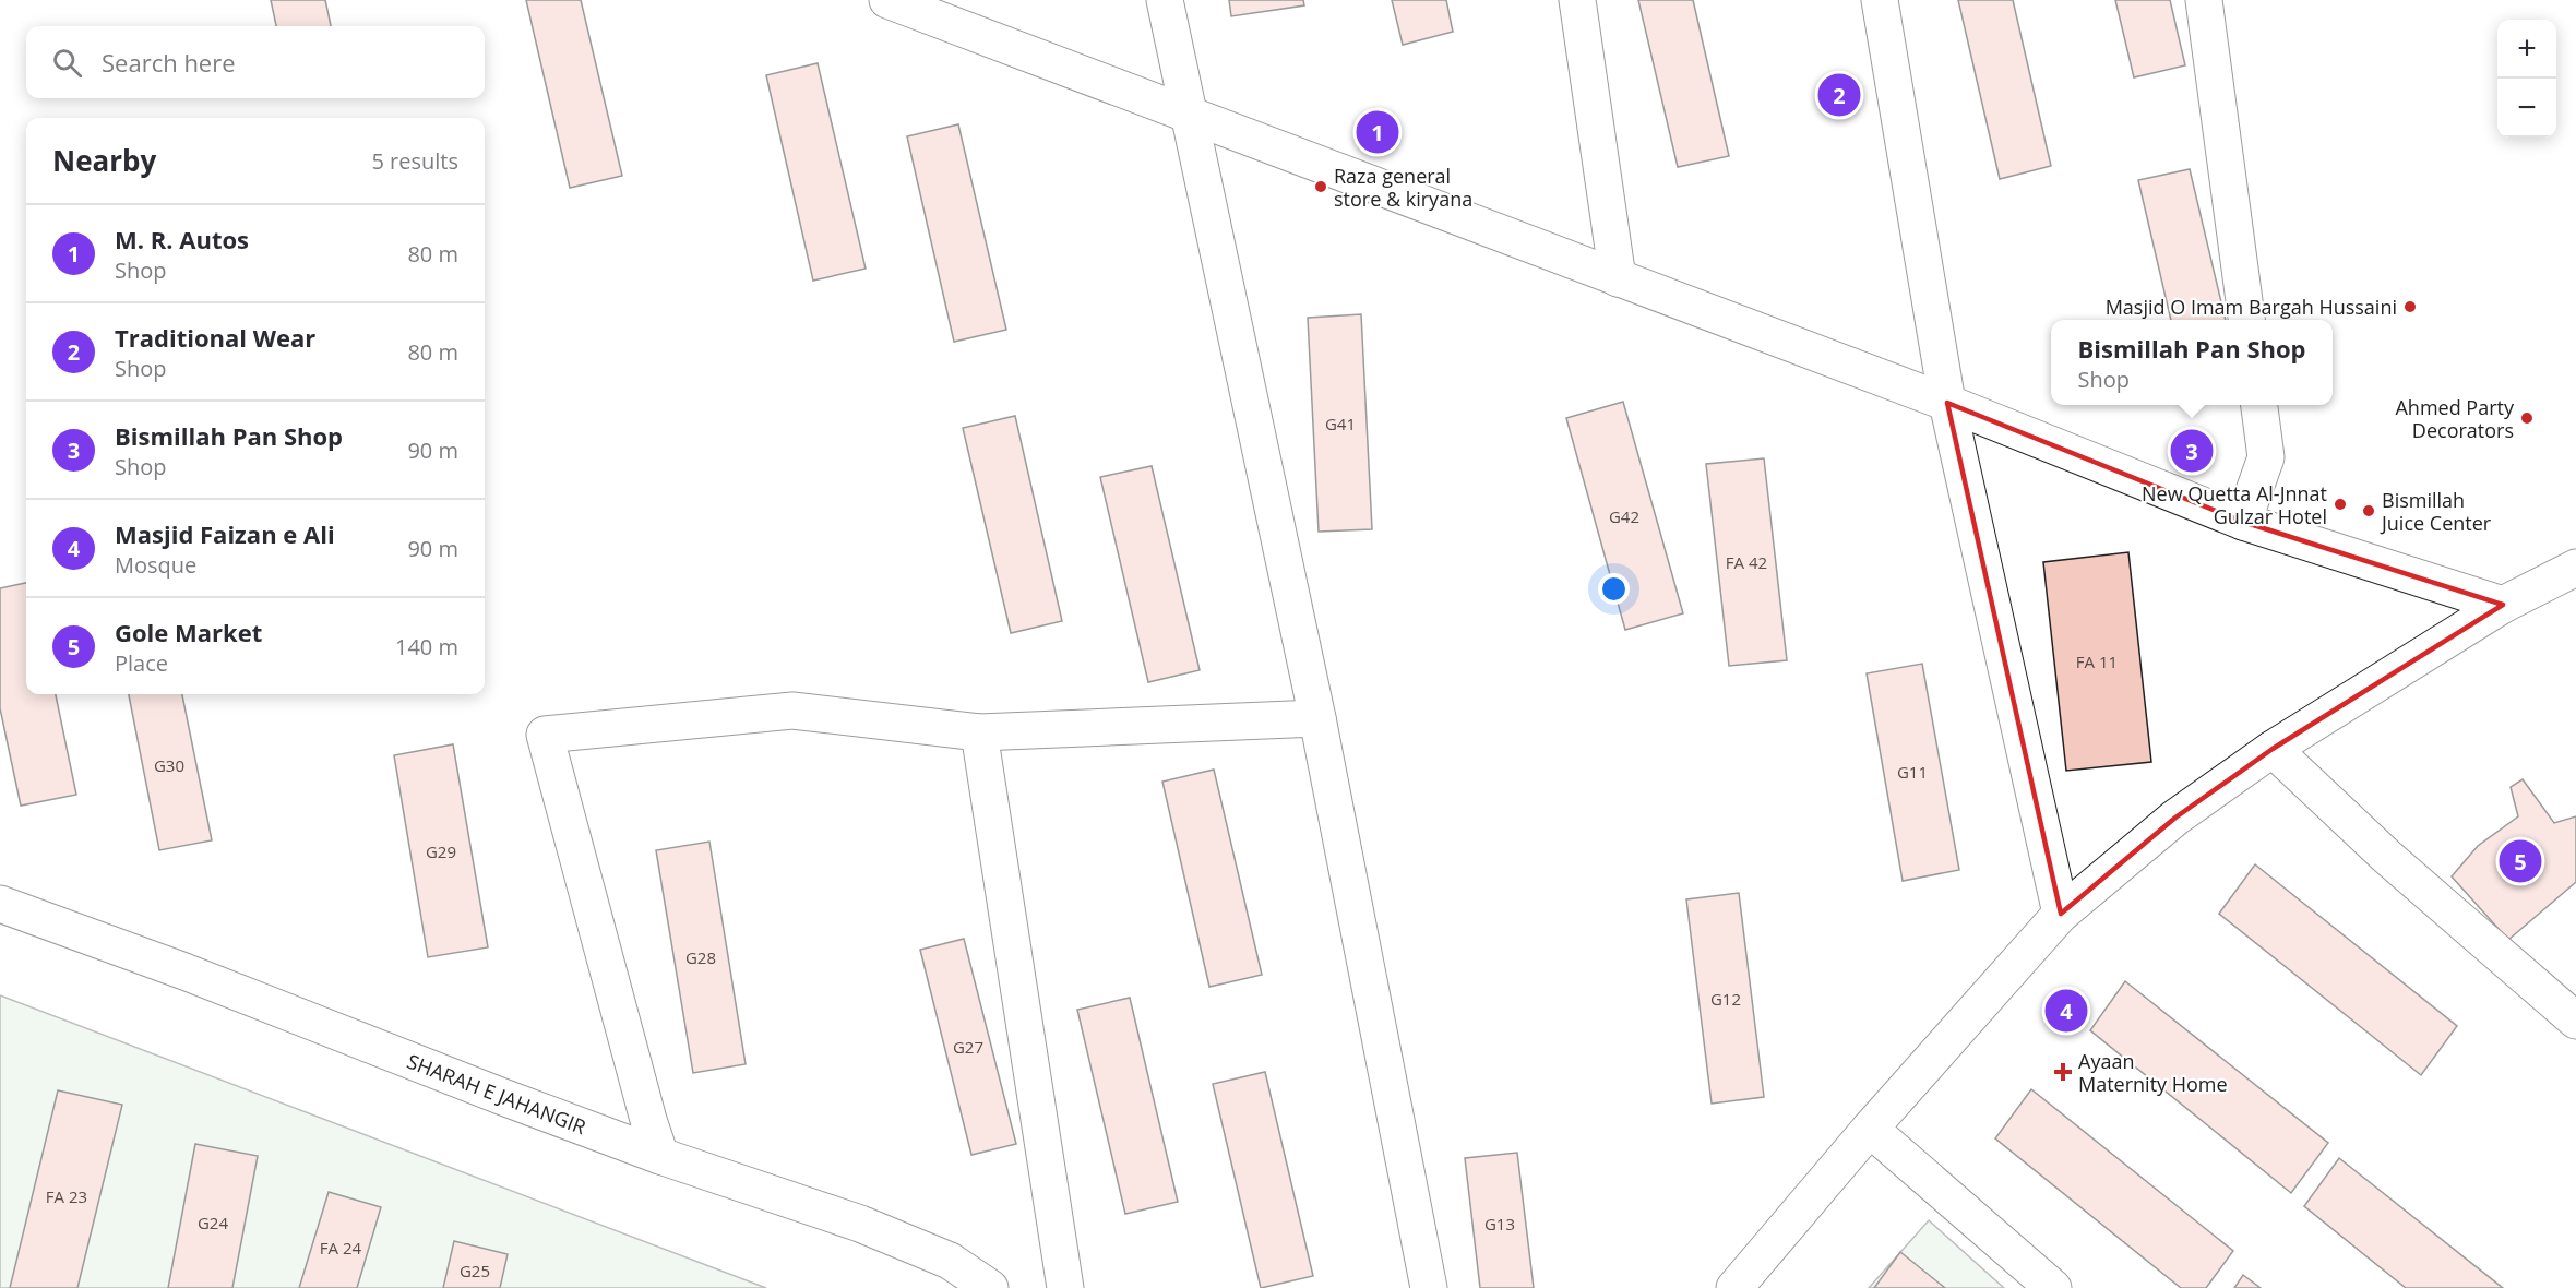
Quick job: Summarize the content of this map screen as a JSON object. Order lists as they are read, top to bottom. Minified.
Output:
{"streets":{"street":["SHARAH E JAHANGIR"]},"places":{"other":["Raza general store & kiryana","Masjid O Imam Bargah Hussaini","Ahmed Party Decorators","New Quetta Al-Jnnat Gulzar Hotel","Bismillah Juice Center"],"health":["Ayaan Maternity Home"]},"house_numbers":["G41","G42","FA 42","FA 11","G30","G11","G29","G28","G12","G27","FA 23","G24","G13","FA 24","G25"],"page":{"map_buttons":["+","−"],"search":"Search here","pins":["2","1","3","5","4"],"heading":["Nearby","5 results"],"list":[{"mark":"1","name":"M. R. Autos","note":"Shop","value":"80 m"},{"mark":"2","name":"Traditional Wear","note":"Shop","value":"80 m"},{"mark":"3","name":"Bismillah Pan Shop","note":"Shop","value":"90 m"},{"mark":"4","name":"Masjid Faizan e Ali","note":"Mosque","value":"90 m"},{"mark":"5","name":"Gole Market","note":"Place","value":"140 m"}],"popup":["Bismillah Pan Shop","Shop"]}}
